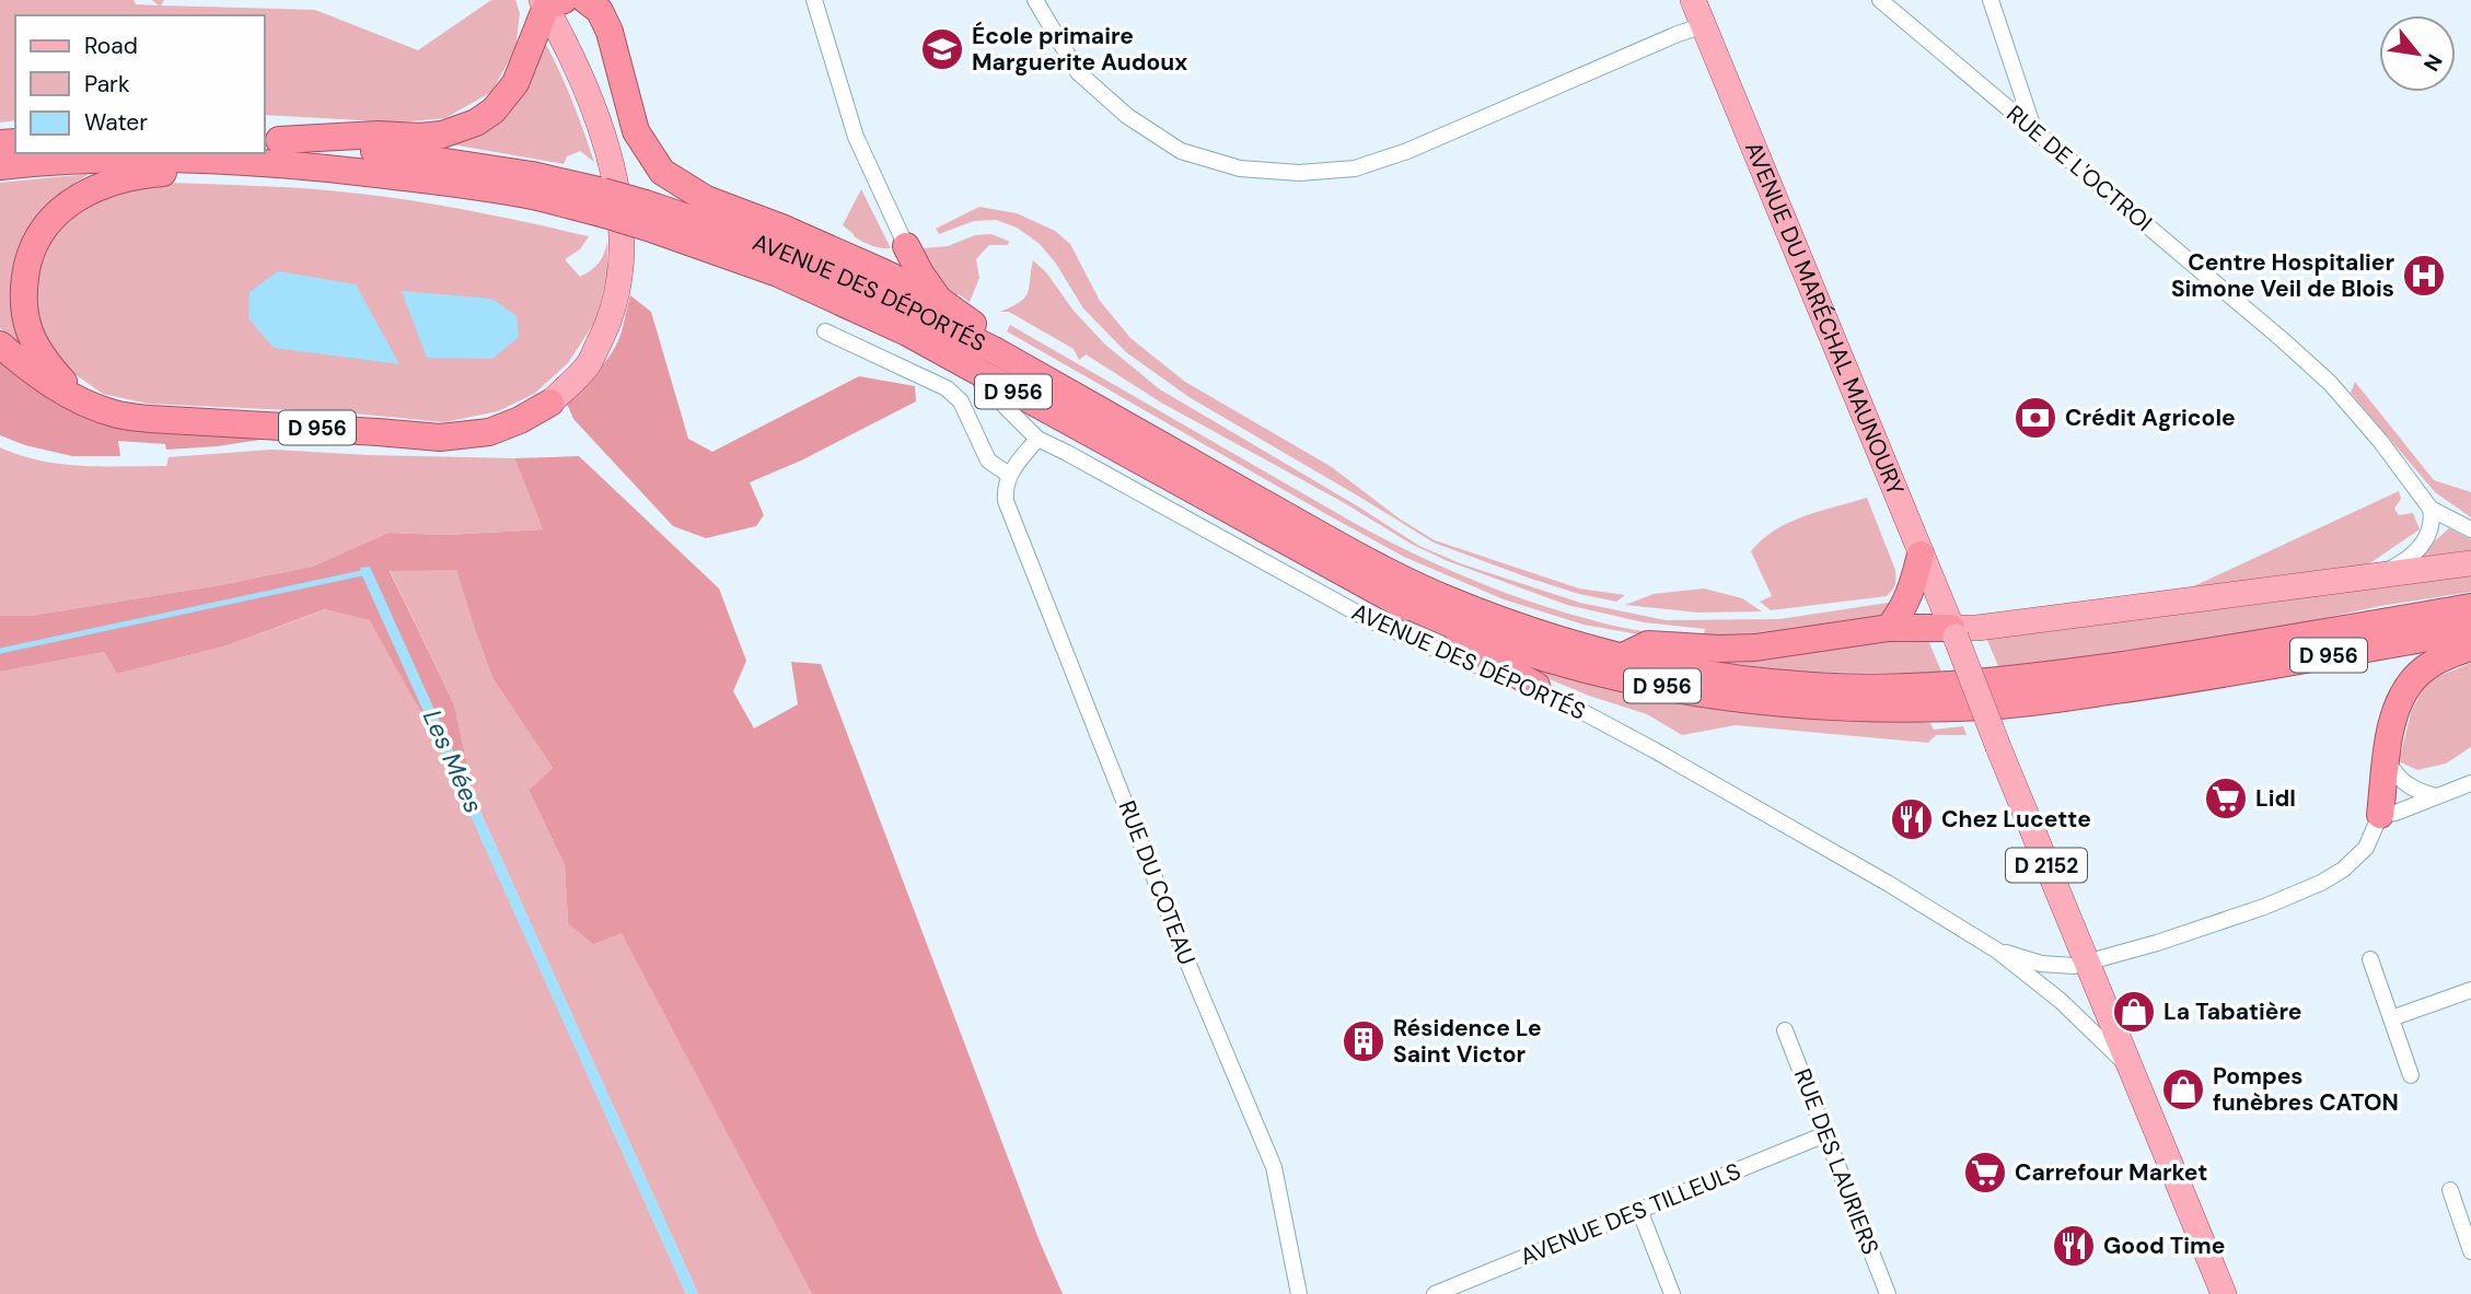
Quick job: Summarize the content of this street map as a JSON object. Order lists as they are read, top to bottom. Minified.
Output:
{"streets":{"highway":["AVENUE DES DÉPORTÉS","D 956"],"main road":["AVENUE DU MARÉCHAL MAUNOURY","D 2152"],"street":["RUE DE L'OCTROI","RUE DU COTEAU","RUE DES LAURIERS","AVENUE DES TILLEULS"]},"crossings":[["AVENUE DES DÉPORTÉS","D 956"],["AVENUE DES DÉPORTÉS","D 2152"],["AVENUE DU MARÉCHAL MAUNOURY","D 956"],["AVENUE DU MARÉCHAL MAUNOURY","D 2152"],["D 956","D 2152"],["RUE DES LAURIERS","AVENUE DES TILLEULS"]],"water":["Les Mées"],"places":{"school or university":["École primaire Marguerite Audoux"],"hospital":["Centre Hospitalier Simone Veil de Blois"],"bank":["Crédit Agricole"],"supermarket":["Lidl","Carrefour Market"],"restaurant":["Chez Lucette","Good Time"],"shop":["La Tabatière","Pompes funèbres CATON"],"building":["Résidence Le Saint Victor"]},"legend":["Road","Park","Water"],"north":"bottom right"}
